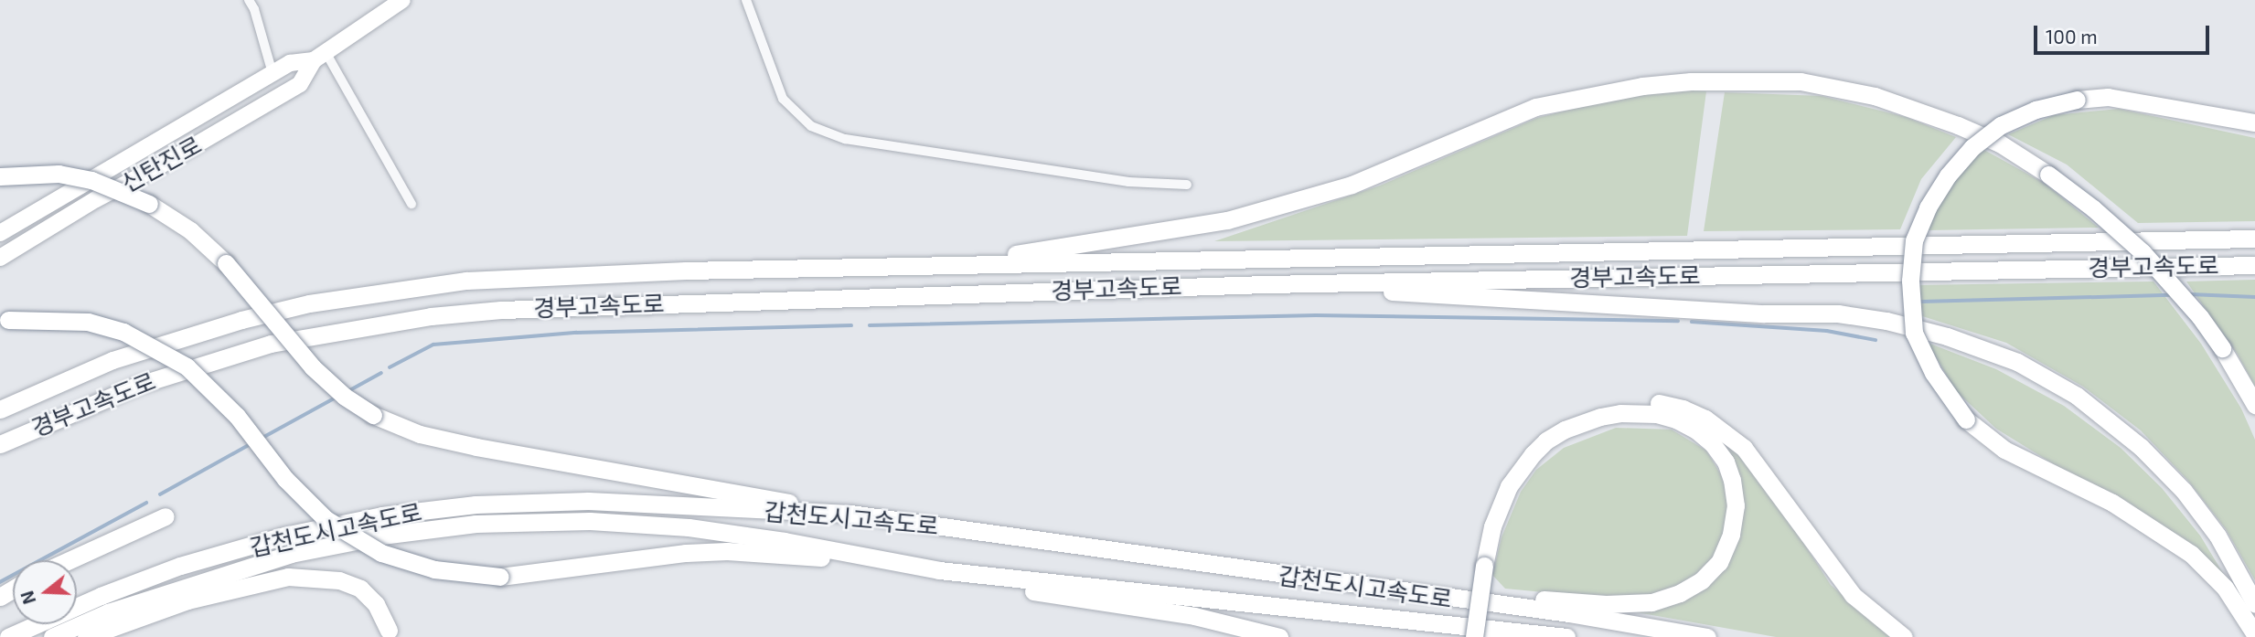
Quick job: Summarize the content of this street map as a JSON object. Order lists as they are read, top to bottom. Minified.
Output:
{"streets":{"highway":["경부고속도로","갑천도시고속도로"],"main road":["신탄진로"]},"scale_bar":"100 m","north":"left"}
